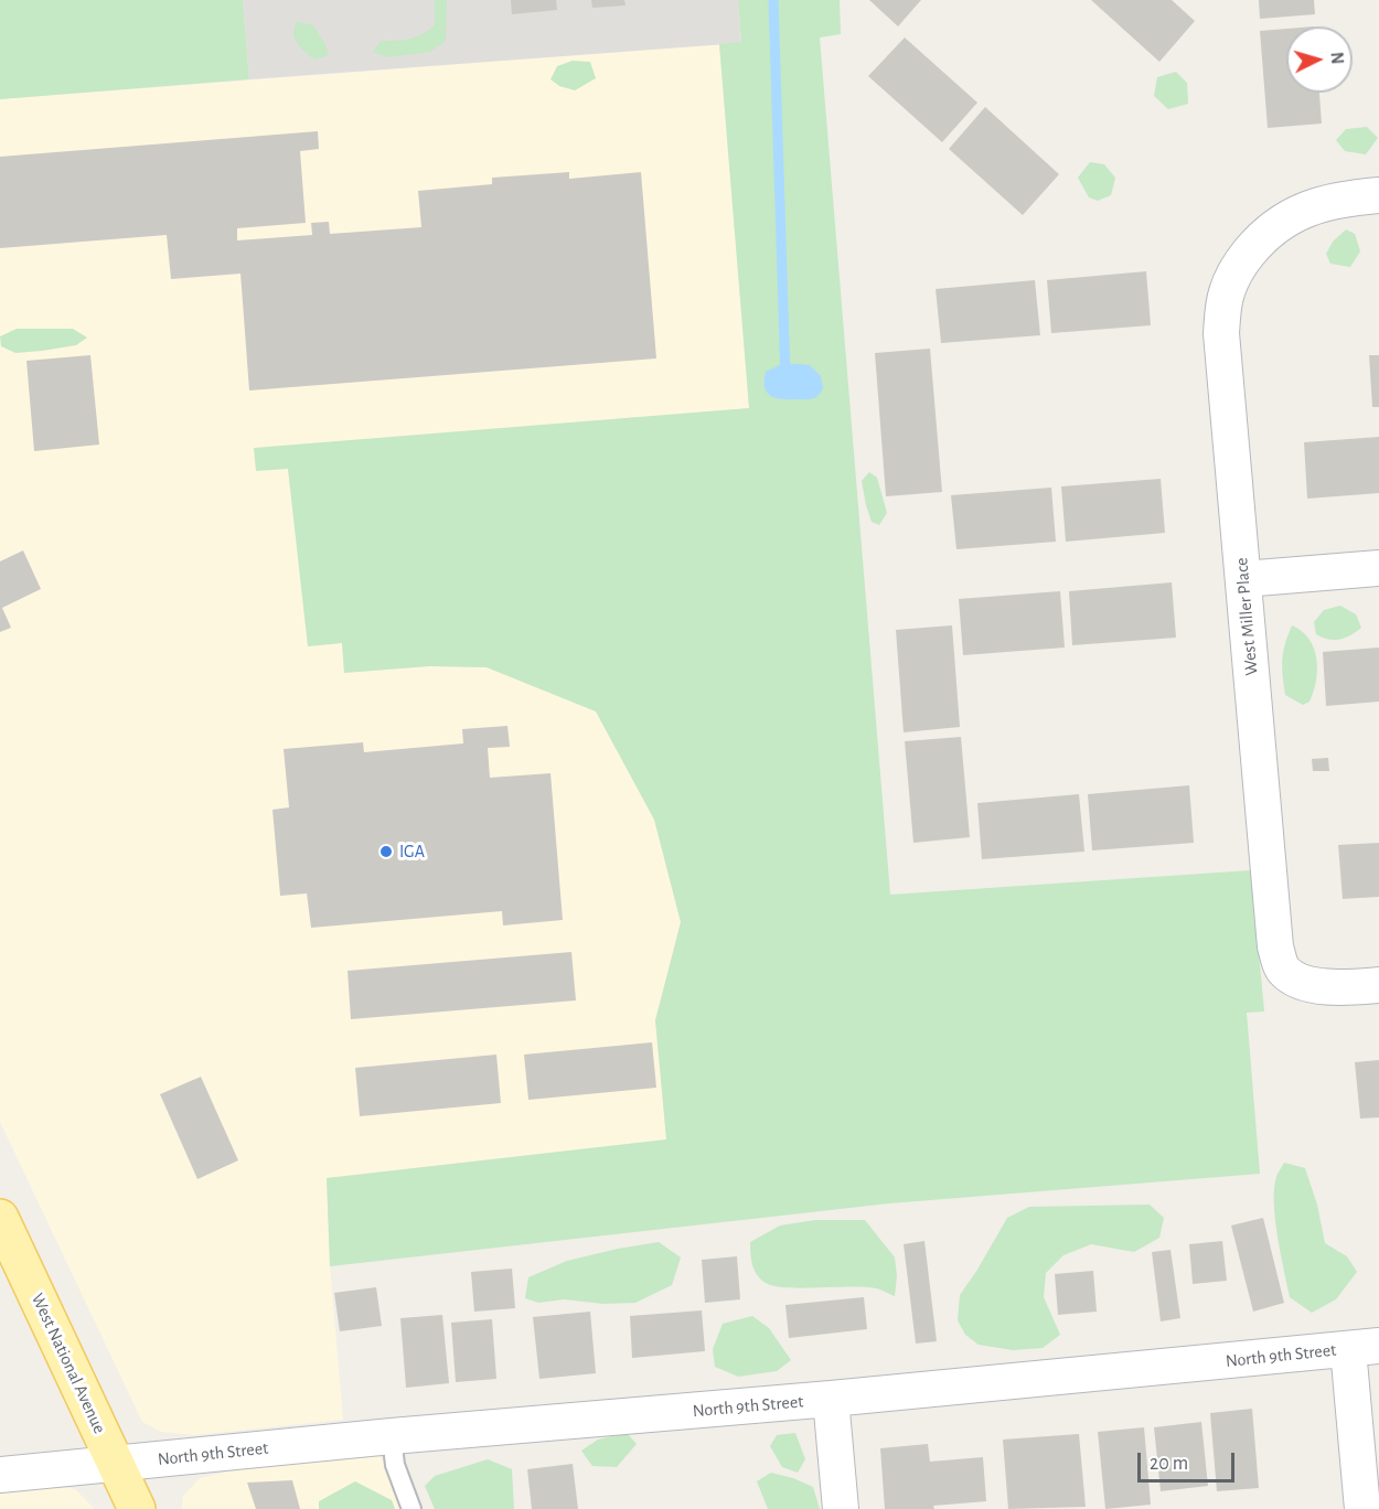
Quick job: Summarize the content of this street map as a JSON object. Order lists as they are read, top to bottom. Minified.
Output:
{"streets":{"main road":["West National Avenue"],"street":["West Miller Place","North 9th Street"]},"crossings":[["North 9th Street","West National Avenue"]],"places":["IGA"],"scale_bar":"20 m","north":"right"}
